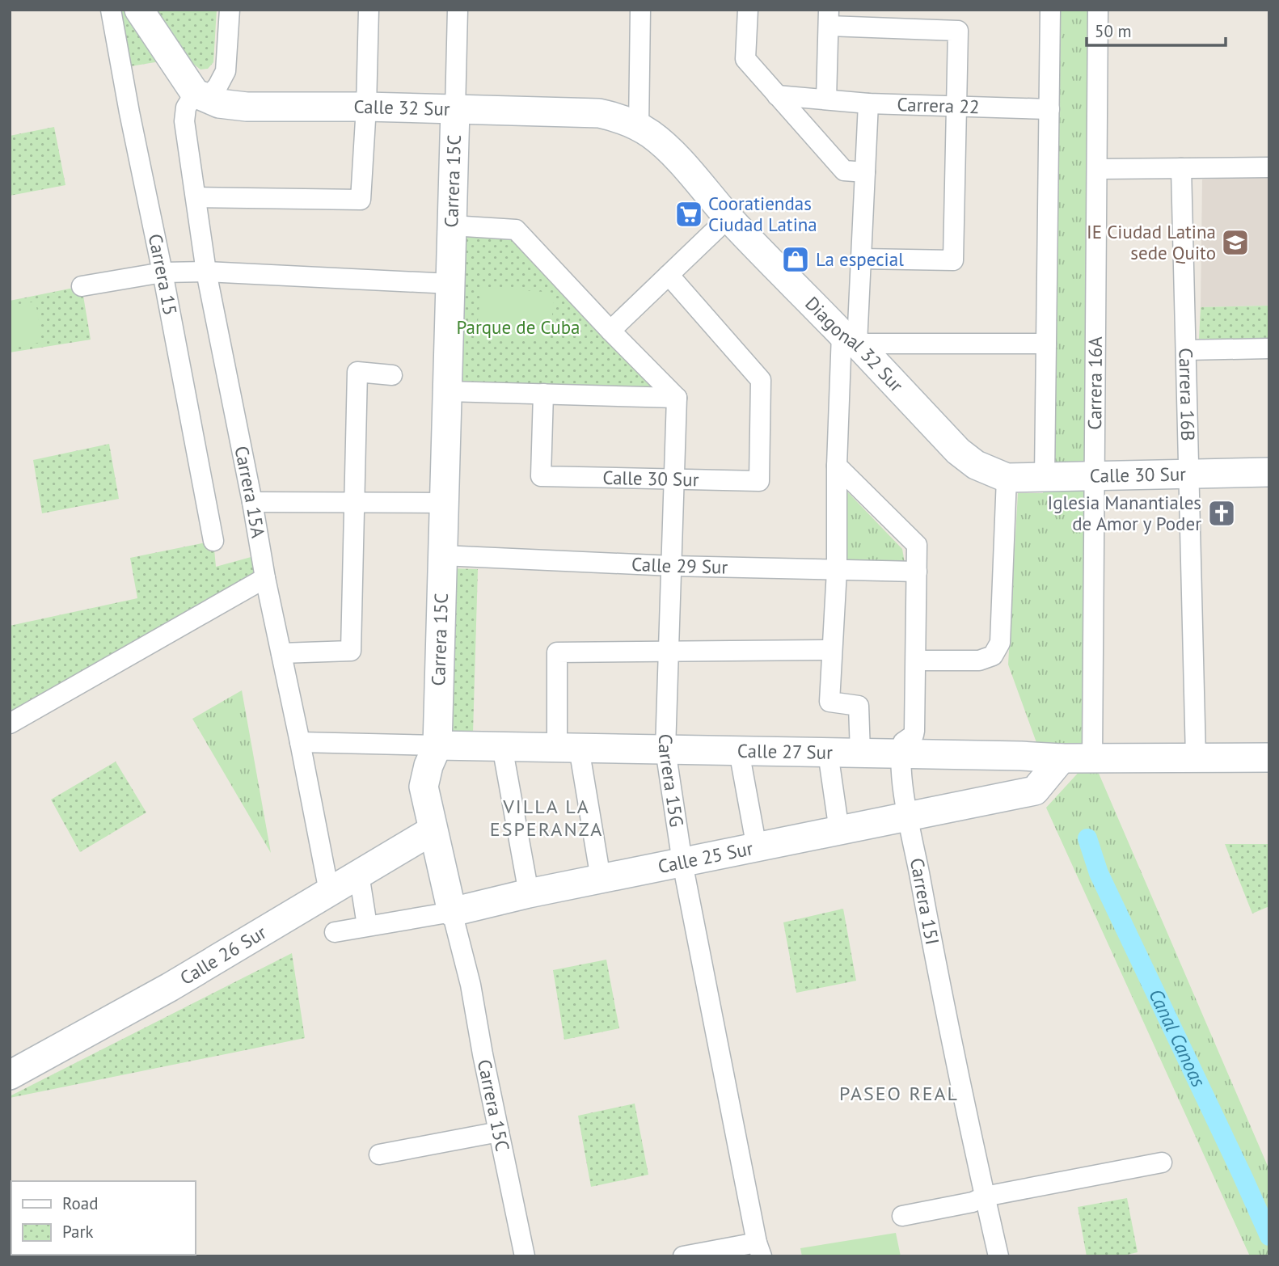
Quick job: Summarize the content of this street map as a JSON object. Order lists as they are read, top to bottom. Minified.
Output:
{"streets":{"street":["Carrera 22","Calle 32 Sur","Carrera 15C","Carrera 15","Diagonal 32 Sur","Carrera 16A","Carrera 16B","Calle 30 Sur","Carrera 15A","Calle 29 Sur","Calle 27 Sur","Carrera 15G","Calle 25 Sur","Carrera 15I","Calle 26 Sur"]},"crossings":[["Calle 32 Sur","Carrera 15C"],["Calle 32 Sur","Diagonal 32 Sur"],["Calle 32 Sur","Carrera 15A"],["Carrera 15C","Calle 29 Sur"],["Carrera 15C","Calle 27 Sur"],["Carrera 15C","Calle 25 Sur"],["Carrera 15C","Calle 26 Sur"],["Diagonal 32 Sur","Calle 30 Sur"],["Carrera 16A","Calle 30 Sur"],["Carrera 16A","Calle 27 Sur"],["Carrera 16B","Calle 30 Sur"],["Carrera 16B","Calle 27 Sur"],["Calle 30 Sur","Carrera 15G"],["Carrera 15A","Calle 27 Sur"],["Carrera 15A","Calle 26 Sur"],["Calle 29 Sur","Carrera 15G"],["Calle 27 Sur","Carrera 15G"],["Calle 27 Sur","Calle 25 Sur"],["Calle 27 Sur","Carrera 15I"],["Carrera 15G","Calle 25 Sur"],["Calle 25 Sur","Carrera 15I"]],"districts":["VILLA LA ESPERANZA","PASEO REAL"],"water":["Canal Canoas"],"parks":["Parque de Cuba"],"places":{"supermarket":["Cooratiendas Ciudad Latina"],"school or university":["IE Ciudad Latina sede Quito"],"shop":["La especial"],"church":["Iglesia Manantiales de Amor y Poder"]},"legend":["Road","Park"],"scale_bar":"50 m"}
